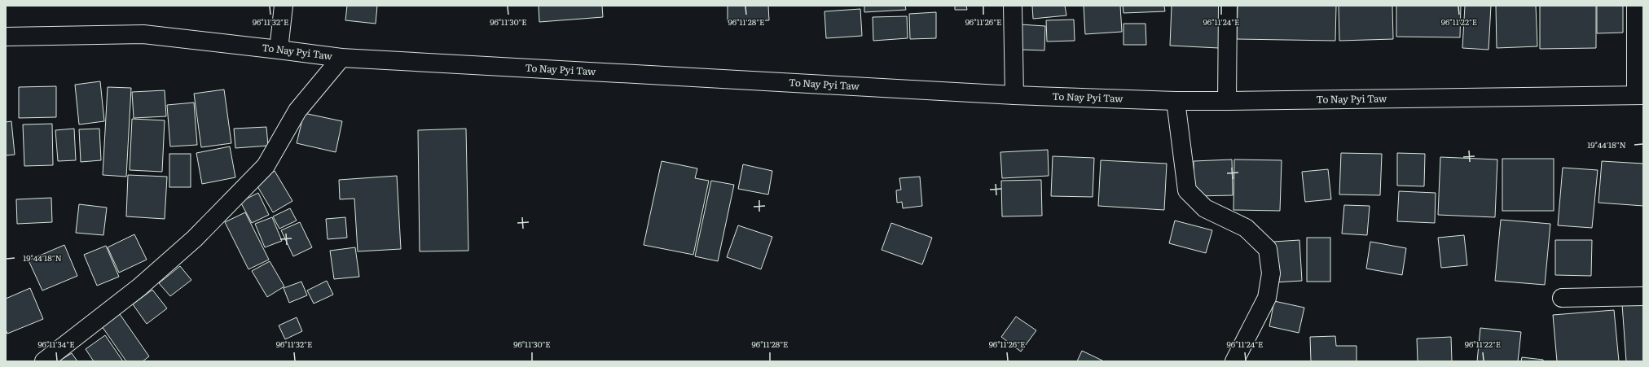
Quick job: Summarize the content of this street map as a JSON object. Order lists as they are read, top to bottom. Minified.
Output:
{"streets":{"main road":["To Nay Pyi Taw"]},"coordinates":["96°11'32\"E","96°11'30\"E","96°11'28\"E","96°11'26\"E","96°11'24\"E","96°11'22\"E","19°44'18\"N","96°11'34\"E"]}
